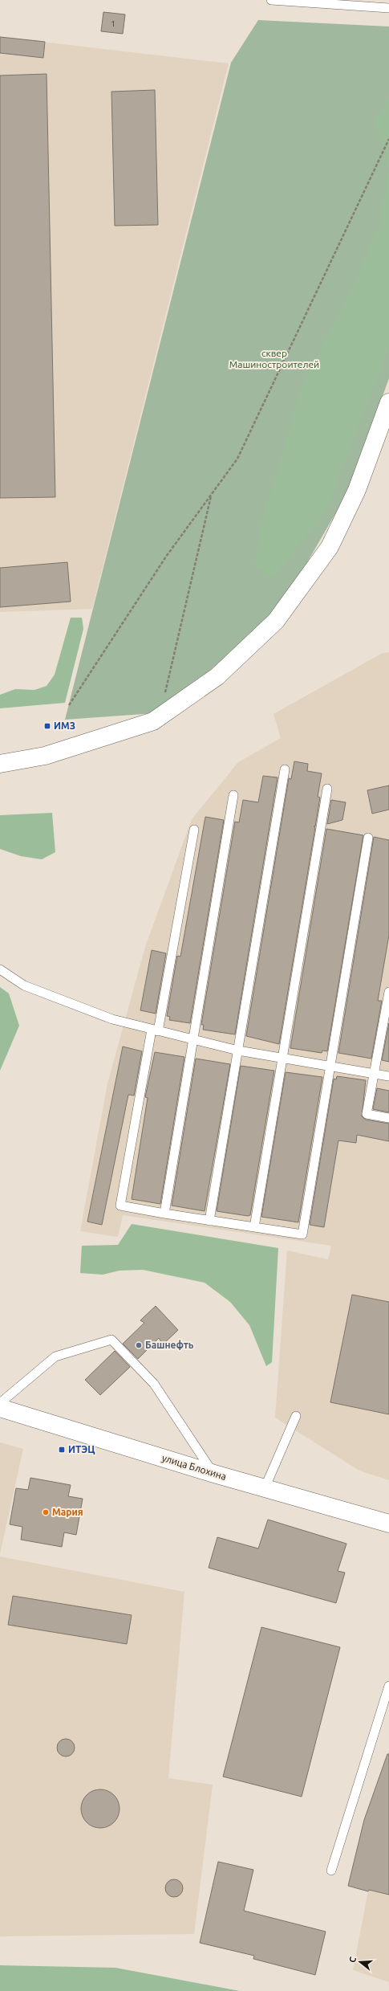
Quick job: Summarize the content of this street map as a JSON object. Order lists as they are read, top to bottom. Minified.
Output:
{"streets":{"main road":["улица Блохина"]},"parks":["сквер Машиностроителей"],"places":{"transit":["ИМЗ","ИТЭЦ"],"other":["Башнефть","Мария"]},"house_numbers":["1"],"north":"left"}
